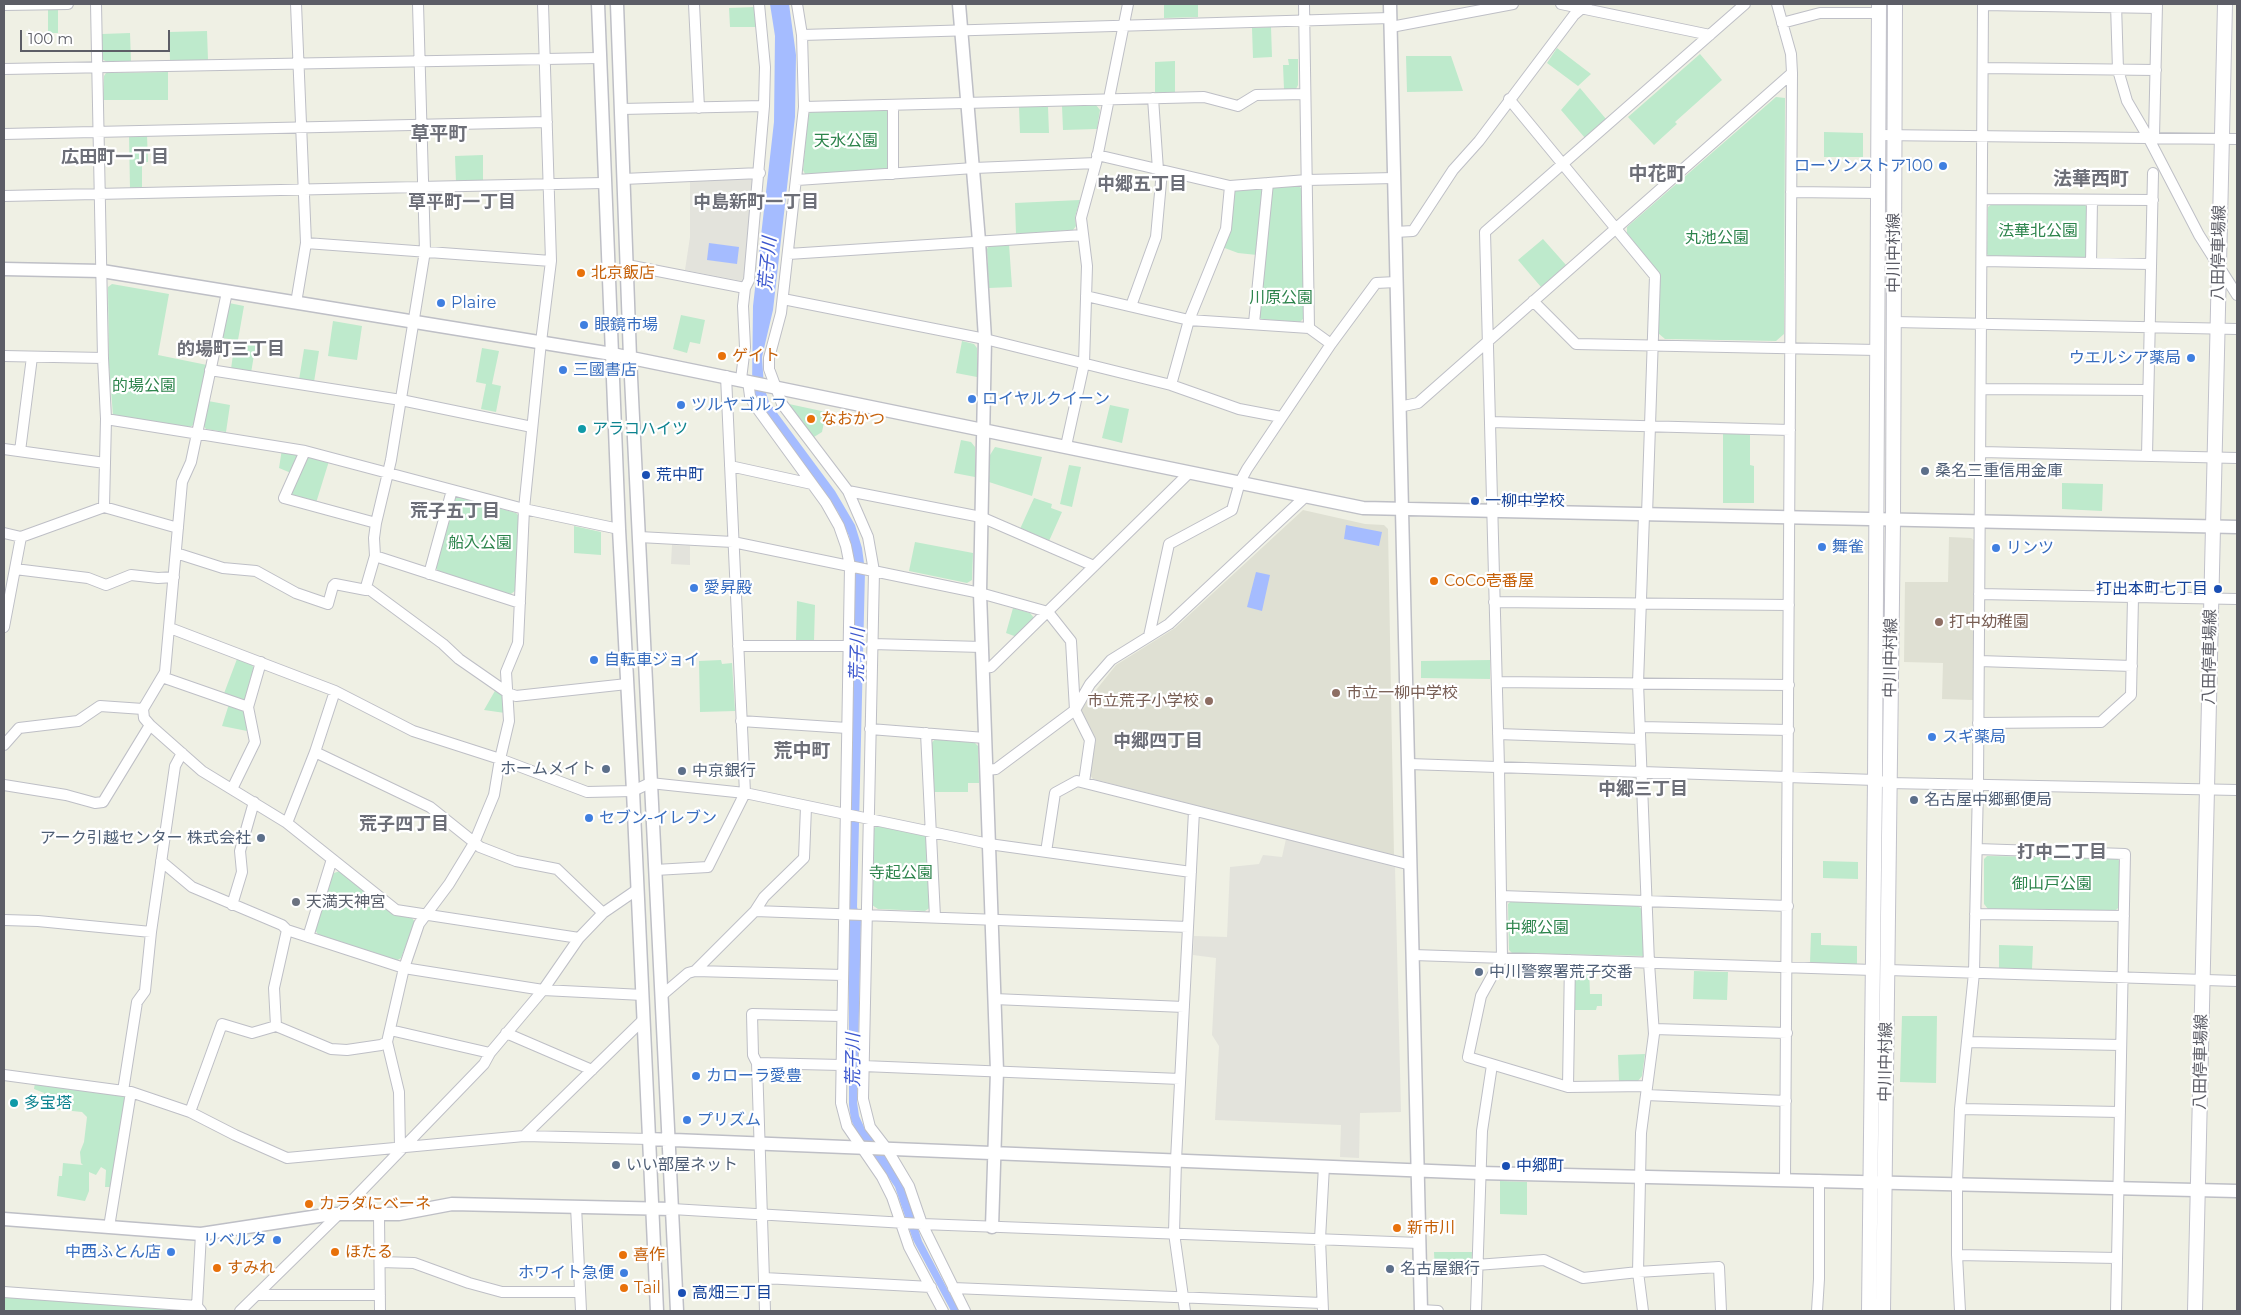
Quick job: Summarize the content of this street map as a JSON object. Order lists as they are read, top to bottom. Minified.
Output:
{"streets":{"main road":["中川中村線","八田停車場線"]},"districts":["草平町","広田町一丁目","中花町","法華西町","中郷五丁目","草平町一丁目","中島新町一丁目","的場町三丁目","荒子五丁目","中郷四丁目","荒中町","中郷三丁目","荒子四丁目","打中二丁目"],"water":["荒子川"],"parks":["天水公園","法華北公園","丸池公園","川原公園","的場公園","船入公園","寺起公園","御山戸公園","中郷公園"],"places":["ローソンストア100","北京飯店","Plaire","眼鏡市場","ゲイト","ウエルシア薬局","三國書店","ロイヤルクイーン","ツルヤゴルフ","なおかつ","アラコハイツ","桑名三重信用金庫","荒中町","一柳中学校","舞雀","リンツ","CoCo壱番屋","愛昇殿","打出本町七丁目","打中幼稚園","自転車ジョイ","市立一柳中学校","市立荒子小学校","スギ薬局","ホームメイト","中京銀行","名古屋中郷郵便局","セブン-イレブン","アーク引越センター 株式会社","天満天神宮","中川警察署荒子交番","カローラ愛豊","多宝塔","プリズム","いい部屋ネット","中郷町","カラダにベーネ","新市川","リベルタ","中西ふとん店","ほたる","喜作","すみれ","名古屋銀行","ホワイト急便","Tail","高畑三丁目"],"scale_bar":"100 m"}
